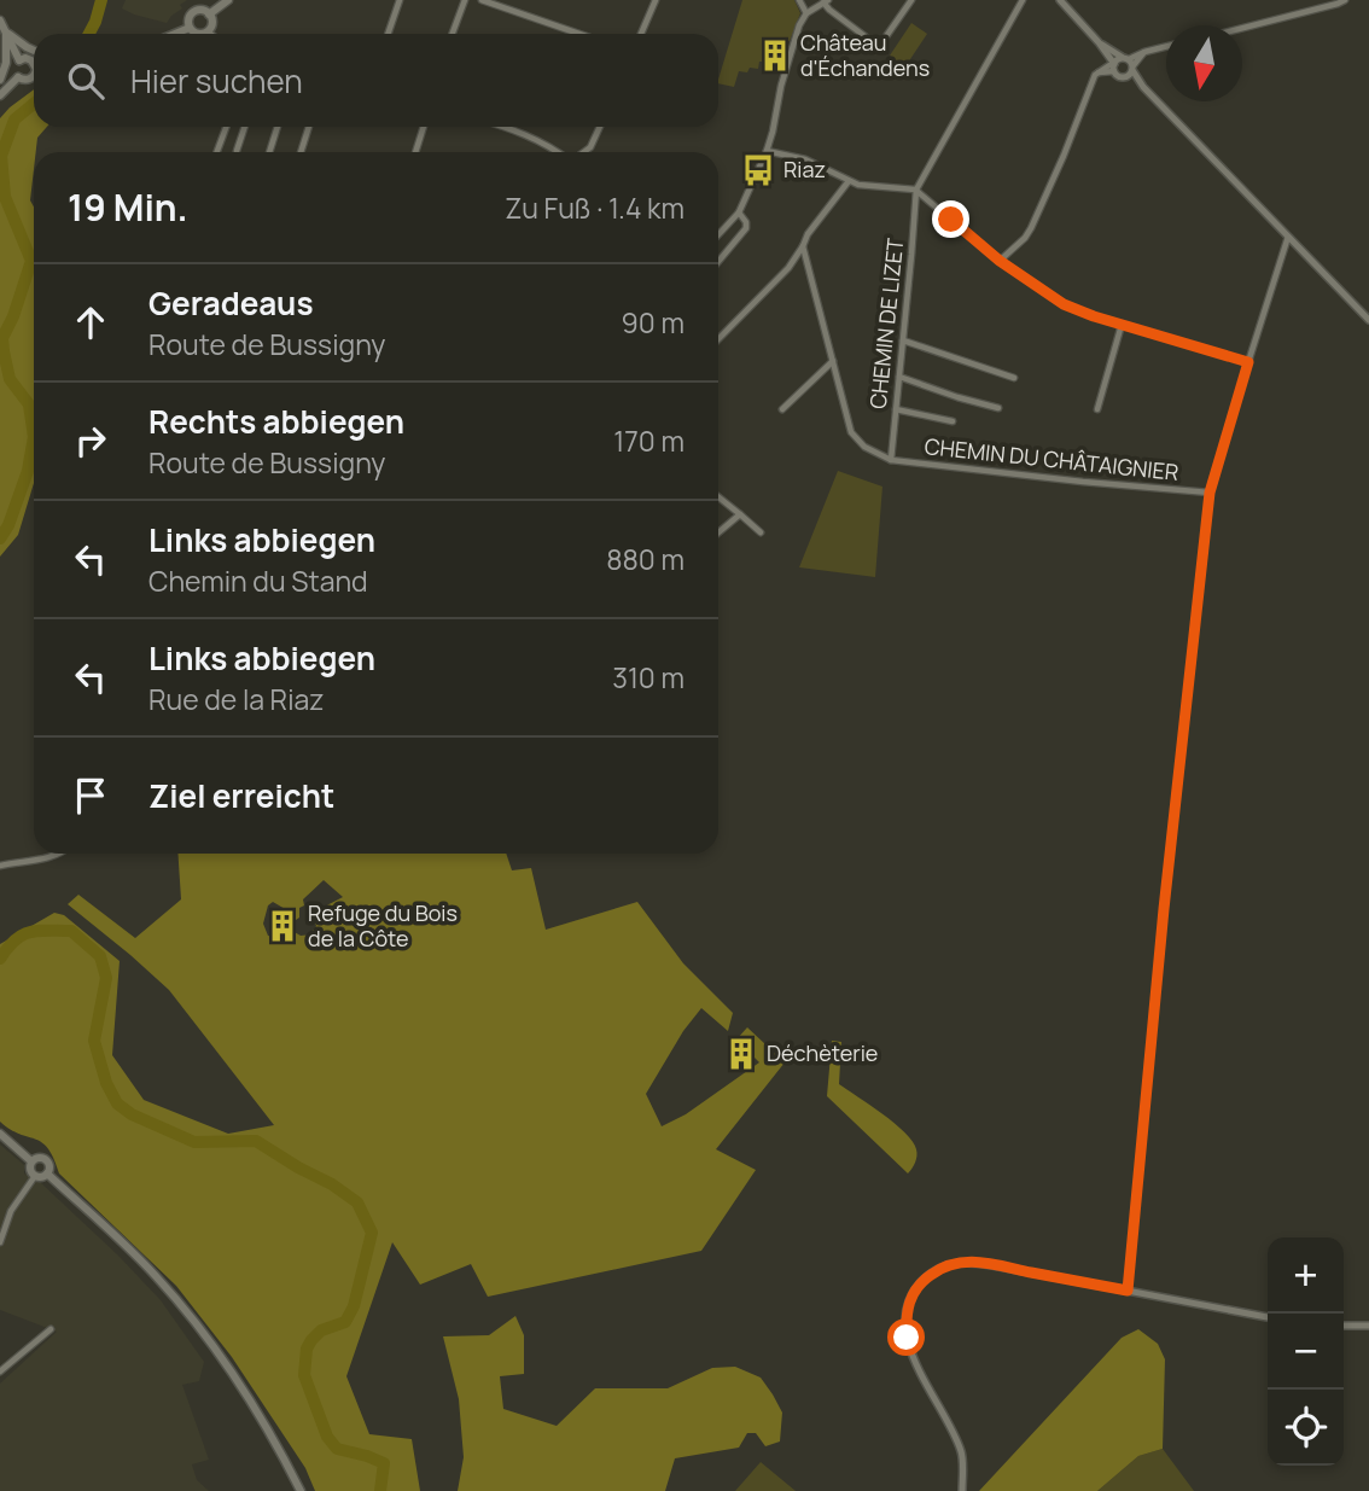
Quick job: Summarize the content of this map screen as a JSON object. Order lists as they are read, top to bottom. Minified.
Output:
{"streets":{"street":["CHEMIN DE LIZET","CHEMIN DU CHÂTAIGNIER"]},"crossings":[["CHEMIN DE LIZET","CHEMIN DU CHÂTAIGNIER"]],"places":{"building":["Château d'Échandens","Refuge du Bois de la Côte","Déchèterie"],"bus stop":["Riaz"]},"north":"bottom","page":{"search":"Hier suchen","heading":["19 Min.","Zu Fuß · 1.4 km"],"list":[["Geradeaus","Route de Bussigny","90 m"],["Rechts abbiegen","Route de Bussigny","170 m"],["Links abbiegen","Chemin du Stand","880 m"],["Links abbiegen","Rue de la Riaz","310 m"],"Ziel erreicht"],"map_buttons":["+","−"]}}
